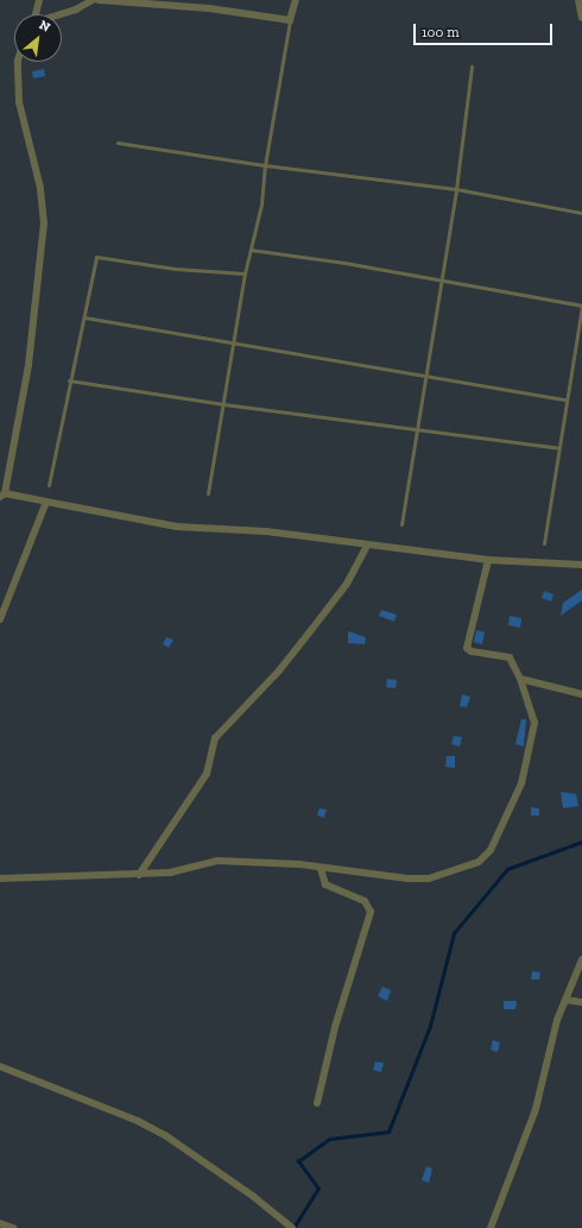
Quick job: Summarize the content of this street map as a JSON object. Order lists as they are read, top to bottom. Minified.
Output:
{"scale_bar":"100 m","north":"top right"}
